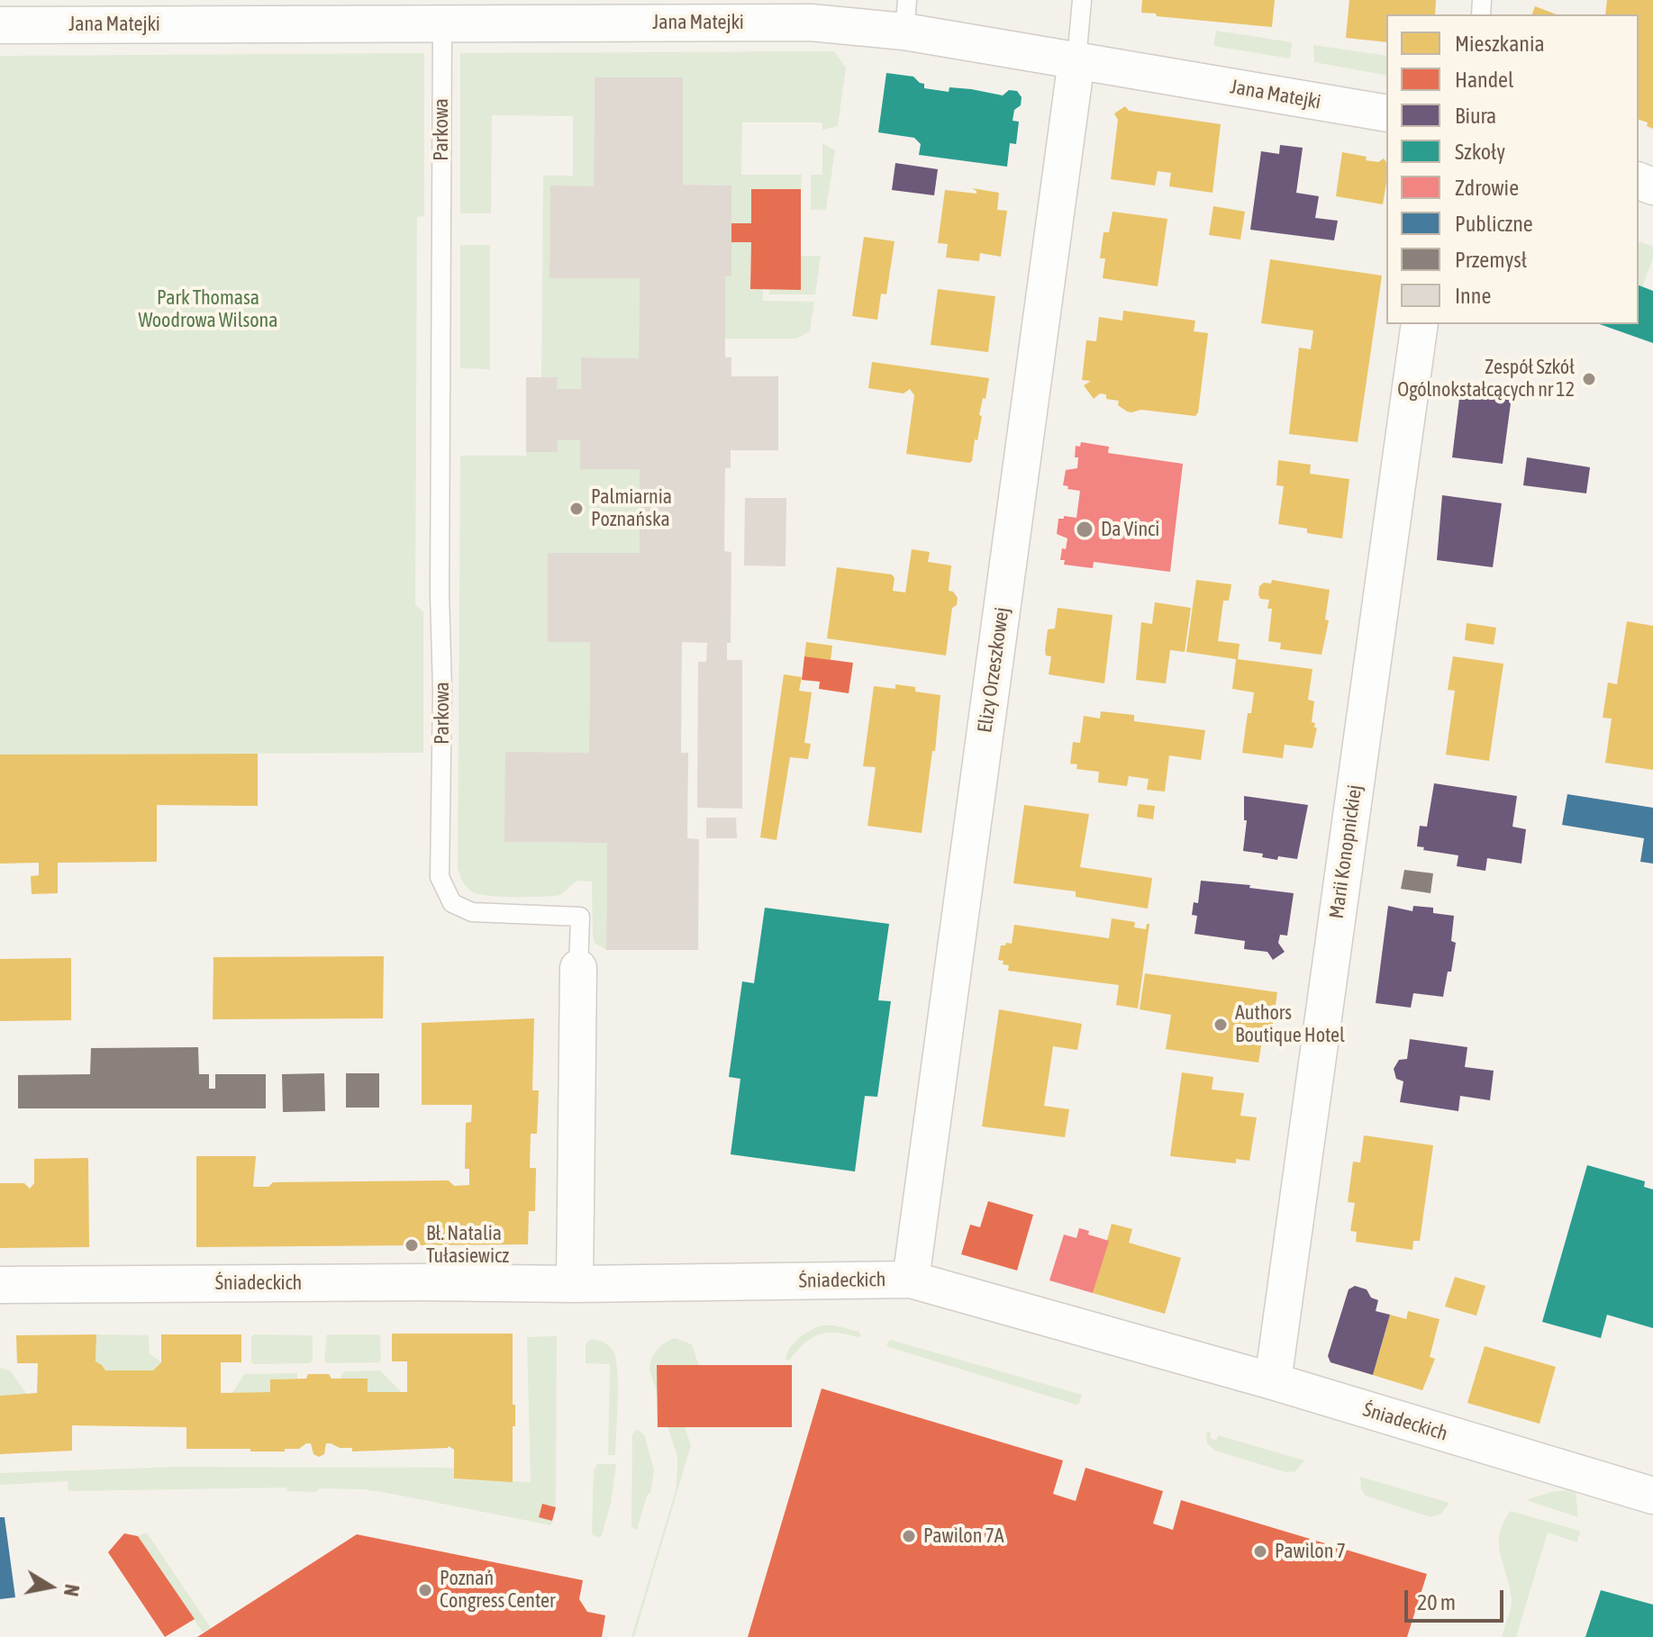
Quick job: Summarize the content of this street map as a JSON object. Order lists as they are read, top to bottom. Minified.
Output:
{"streets":{"street":["Jana Matejki","Parkowa","Elizy Orzeszkowej","Marii Konopnickiej","Śniadeckich"]},"crossings":[["Jana Matejki","Parkowa"],["Jana Matejki","Elizy Orzeszkowej"],["Parkowa","Śniadeckich"],["Elizy Orzeszkowej","Śniadeckich"],["Marii Konopnickiej","Śniadeckich"]],"parks":["Park Thomasa Woodrowa Wilsona"],"places":["Zespół Szkół Ogólnokstałcących nr 12","Palmiarnia Poznańska","Da Vinci","Authors Boutique Hotel","Bł. Natalia Tułasiewicz","Pawilon 7A","Pawilon 7","Poznań Congress Center"],"legend":["Mieszkania","Handel","Biura","Szkoły","Zdrowie","Publiczne","Przemysł","Inne"],"scale_bar":"20 m","north":"right"}
